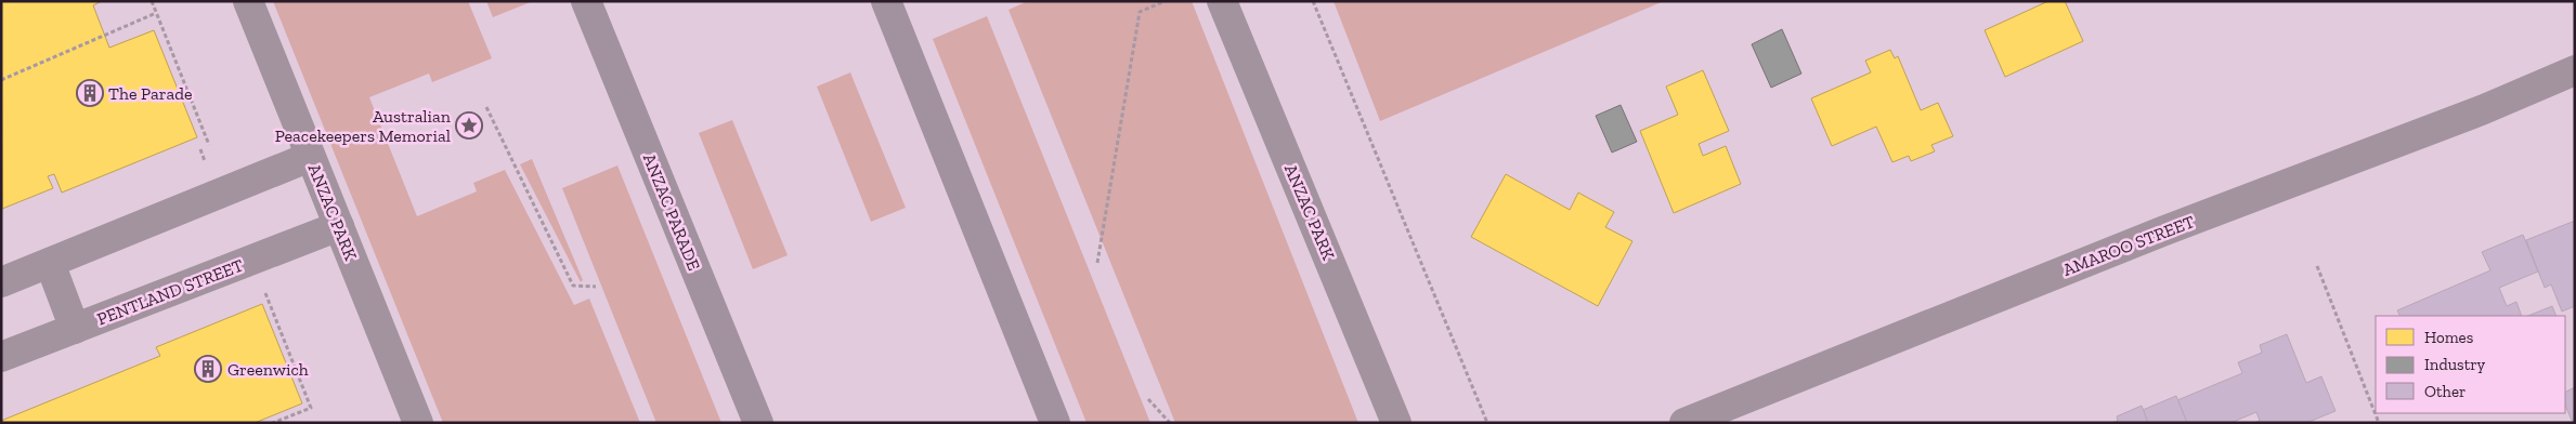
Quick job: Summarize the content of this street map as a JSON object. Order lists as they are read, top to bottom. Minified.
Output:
{"streets":{"main road":["ANZAC PARADE"],"street":["ANZAC PARK","AMAROO STREET","PENTLAND STREET"]},"crossings":[["ANZAC PARK","PENTLAND STREET"]],"places":{"building":["The Parade","Greenwich"],"place":["Australian Peacekeepers Memorial"]},"legend":["Homes","Industry","Other"]}
